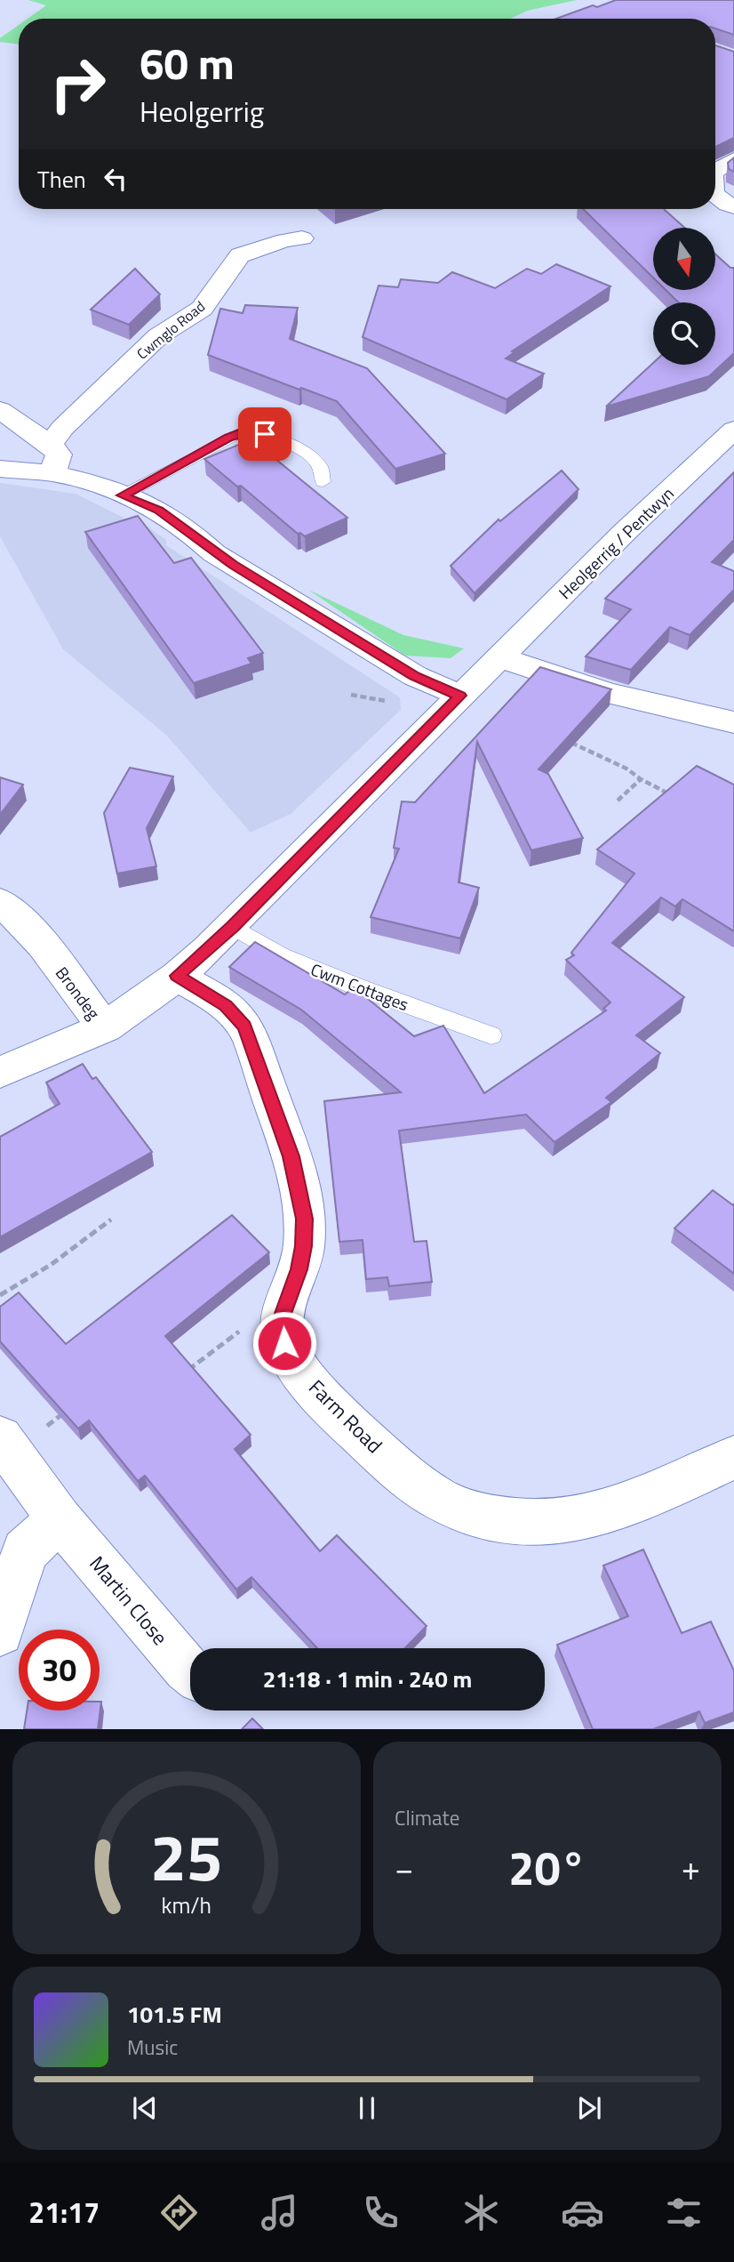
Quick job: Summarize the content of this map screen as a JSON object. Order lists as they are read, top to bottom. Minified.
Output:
{"streets":{"street":["Cwmglo Road","Heolgerrig / Pentwyn","Brondeg","Farm Road","Martin Close"],"lane":["Cwm Cottages"]},"crossings":[["Heolgerrig / Pentwyn","Cwm Cottages"],["Heolgerrig / Pentwyn","Brondeg"]],"north":"bottom","page":{"turn":["60 m","Heolgerrig"],"then":"Then","limit":"30","trip":"21:18 · 1 min · 240 m","tile":"Climate","heat":["−","20°","+"],"song":["101.5 FM","Music"],"tabs":"21:17","gauge":["25","km/h"]}}
